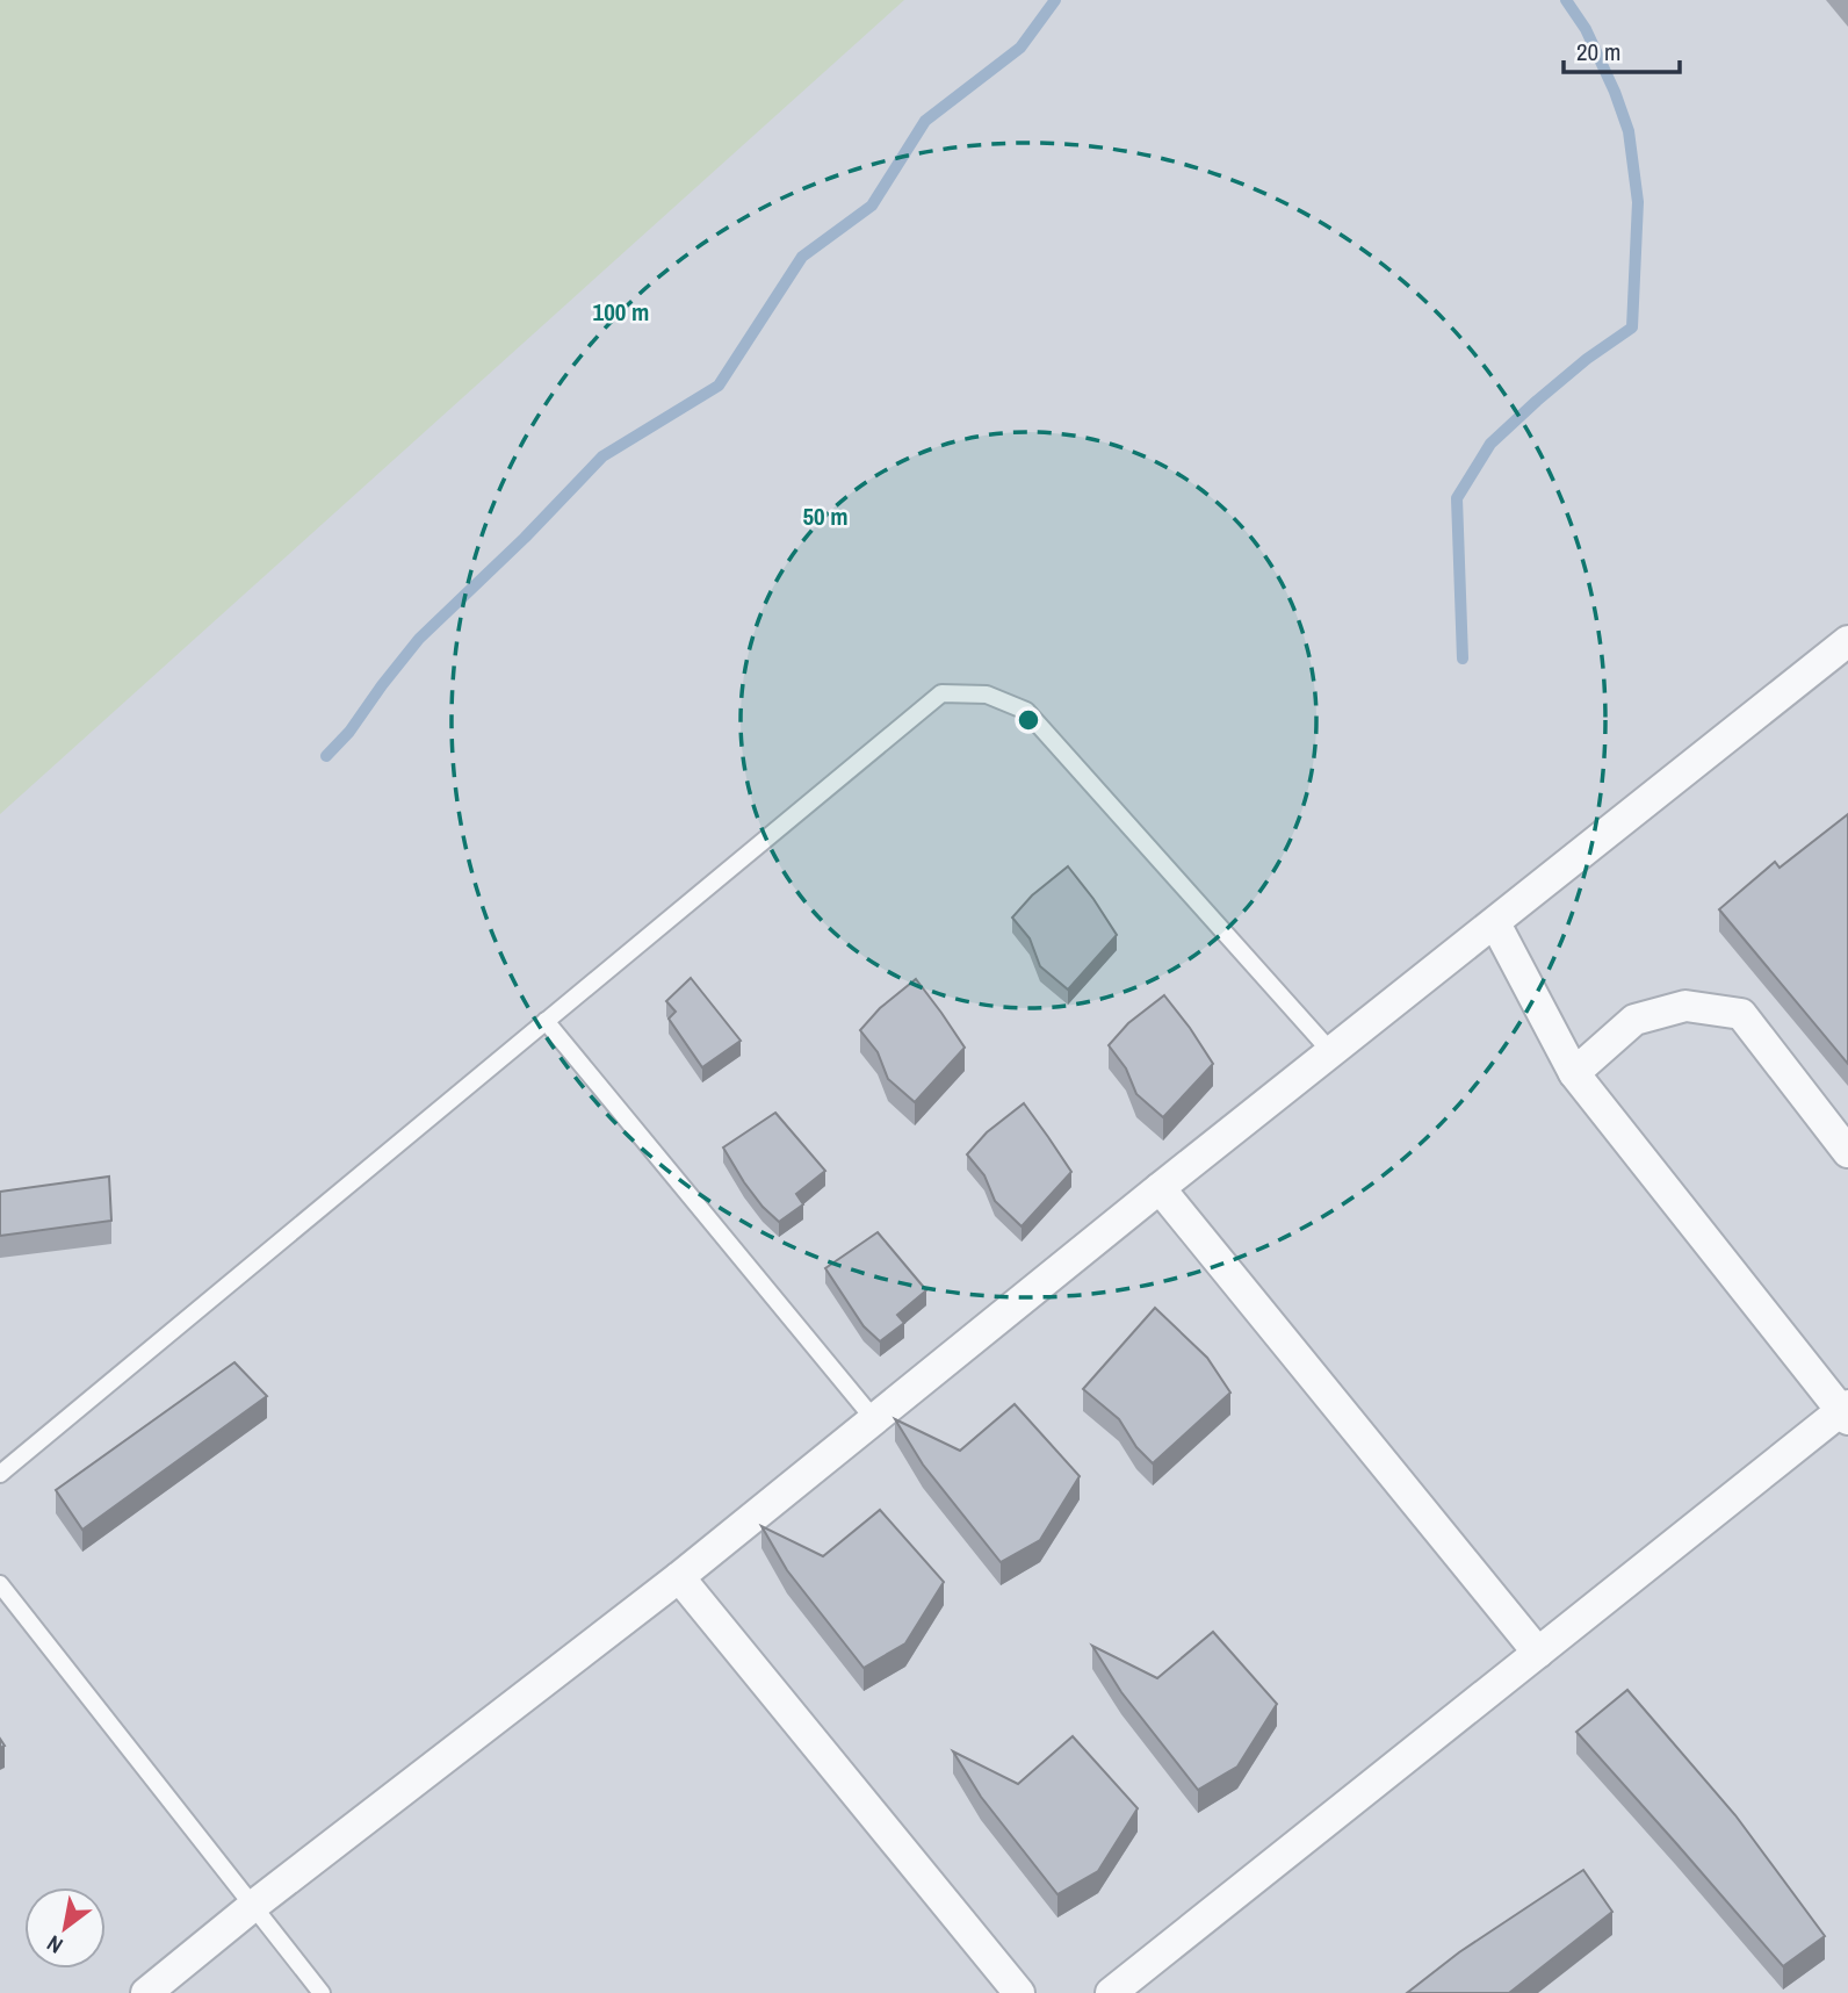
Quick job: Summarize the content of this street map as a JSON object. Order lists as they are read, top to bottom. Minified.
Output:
{"scale_bar":"20 m","north":"bottom left","rings":["100 m","50 m"]}
